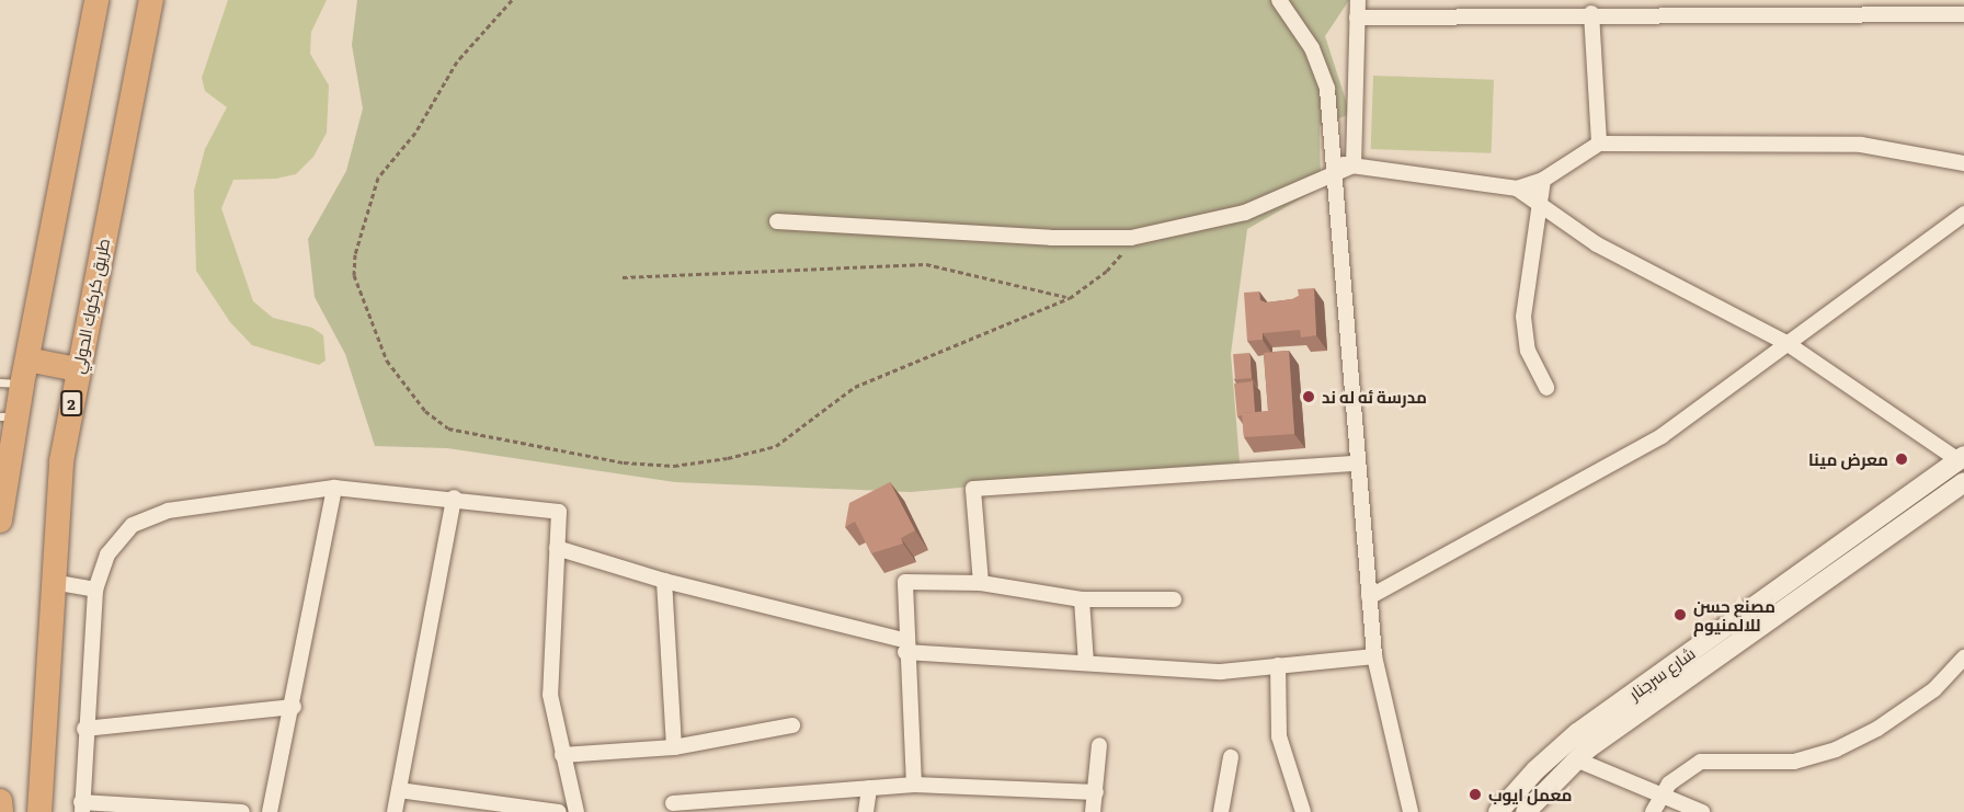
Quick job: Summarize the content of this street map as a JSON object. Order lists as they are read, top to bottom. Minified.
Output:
{"streets":{"highway":["طريق كركوك الحولي","2"],"street":["شارع سرجنار"]},"places":["مدرسة ئه له ند","معرض مينا","مصنع حسن للالمنيوم","معمل ايوب"]}
